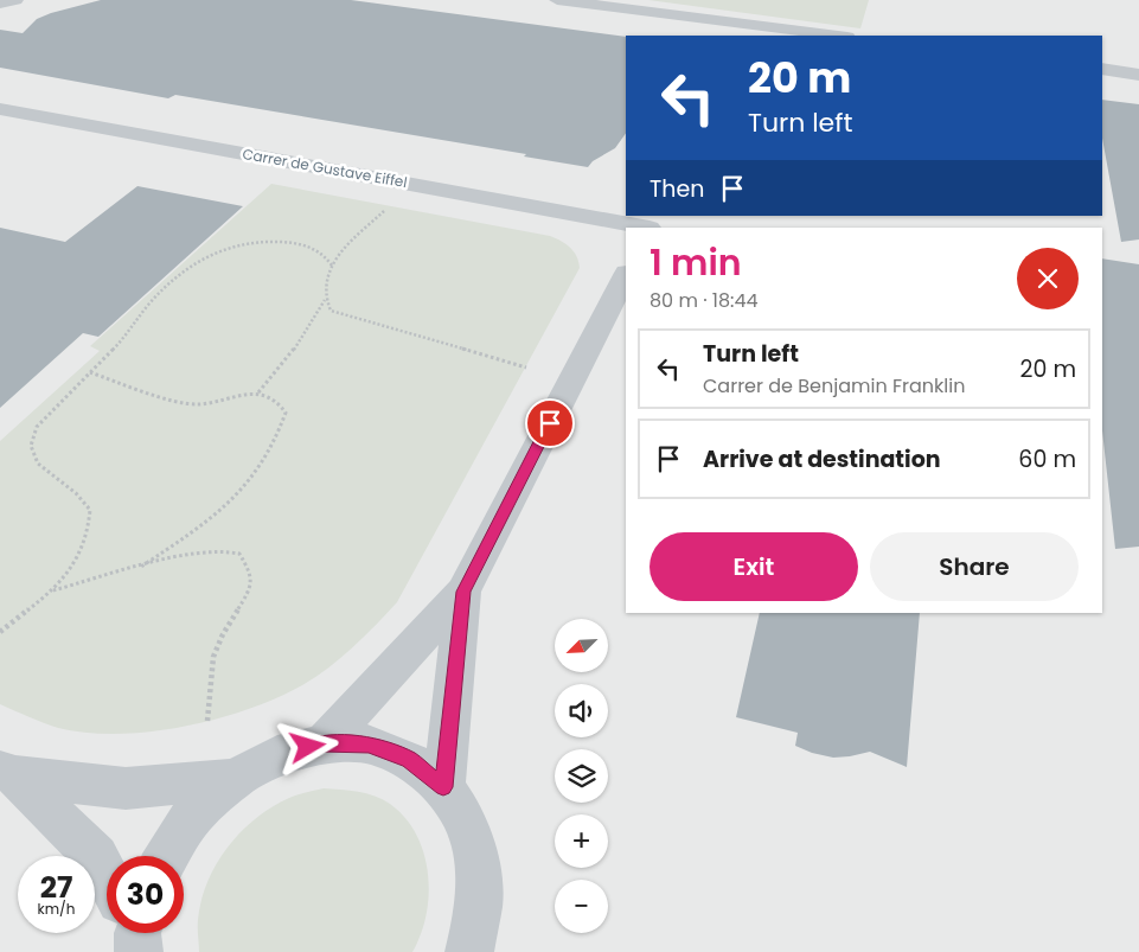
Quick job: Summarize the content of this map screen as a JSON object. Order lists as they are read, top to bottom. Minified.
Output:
{"streets":{"street":["Carrer de Gustave Eiffel"]},"north":"bottom left","page":{"turn":["20 m","Turn left"],"then":"Then","heading":["1 min","80 m · 18:44"],"list":[{"name":"Turn left","note":"Carrer de Benjamin Franklin","value":"20 m"},{"name":"Arrive at destination","value":"60 m"}],"buttons":["Exit","Share"],"map_buttons":["+","−"],"speed":"27 km/h","limit":"30"}}
